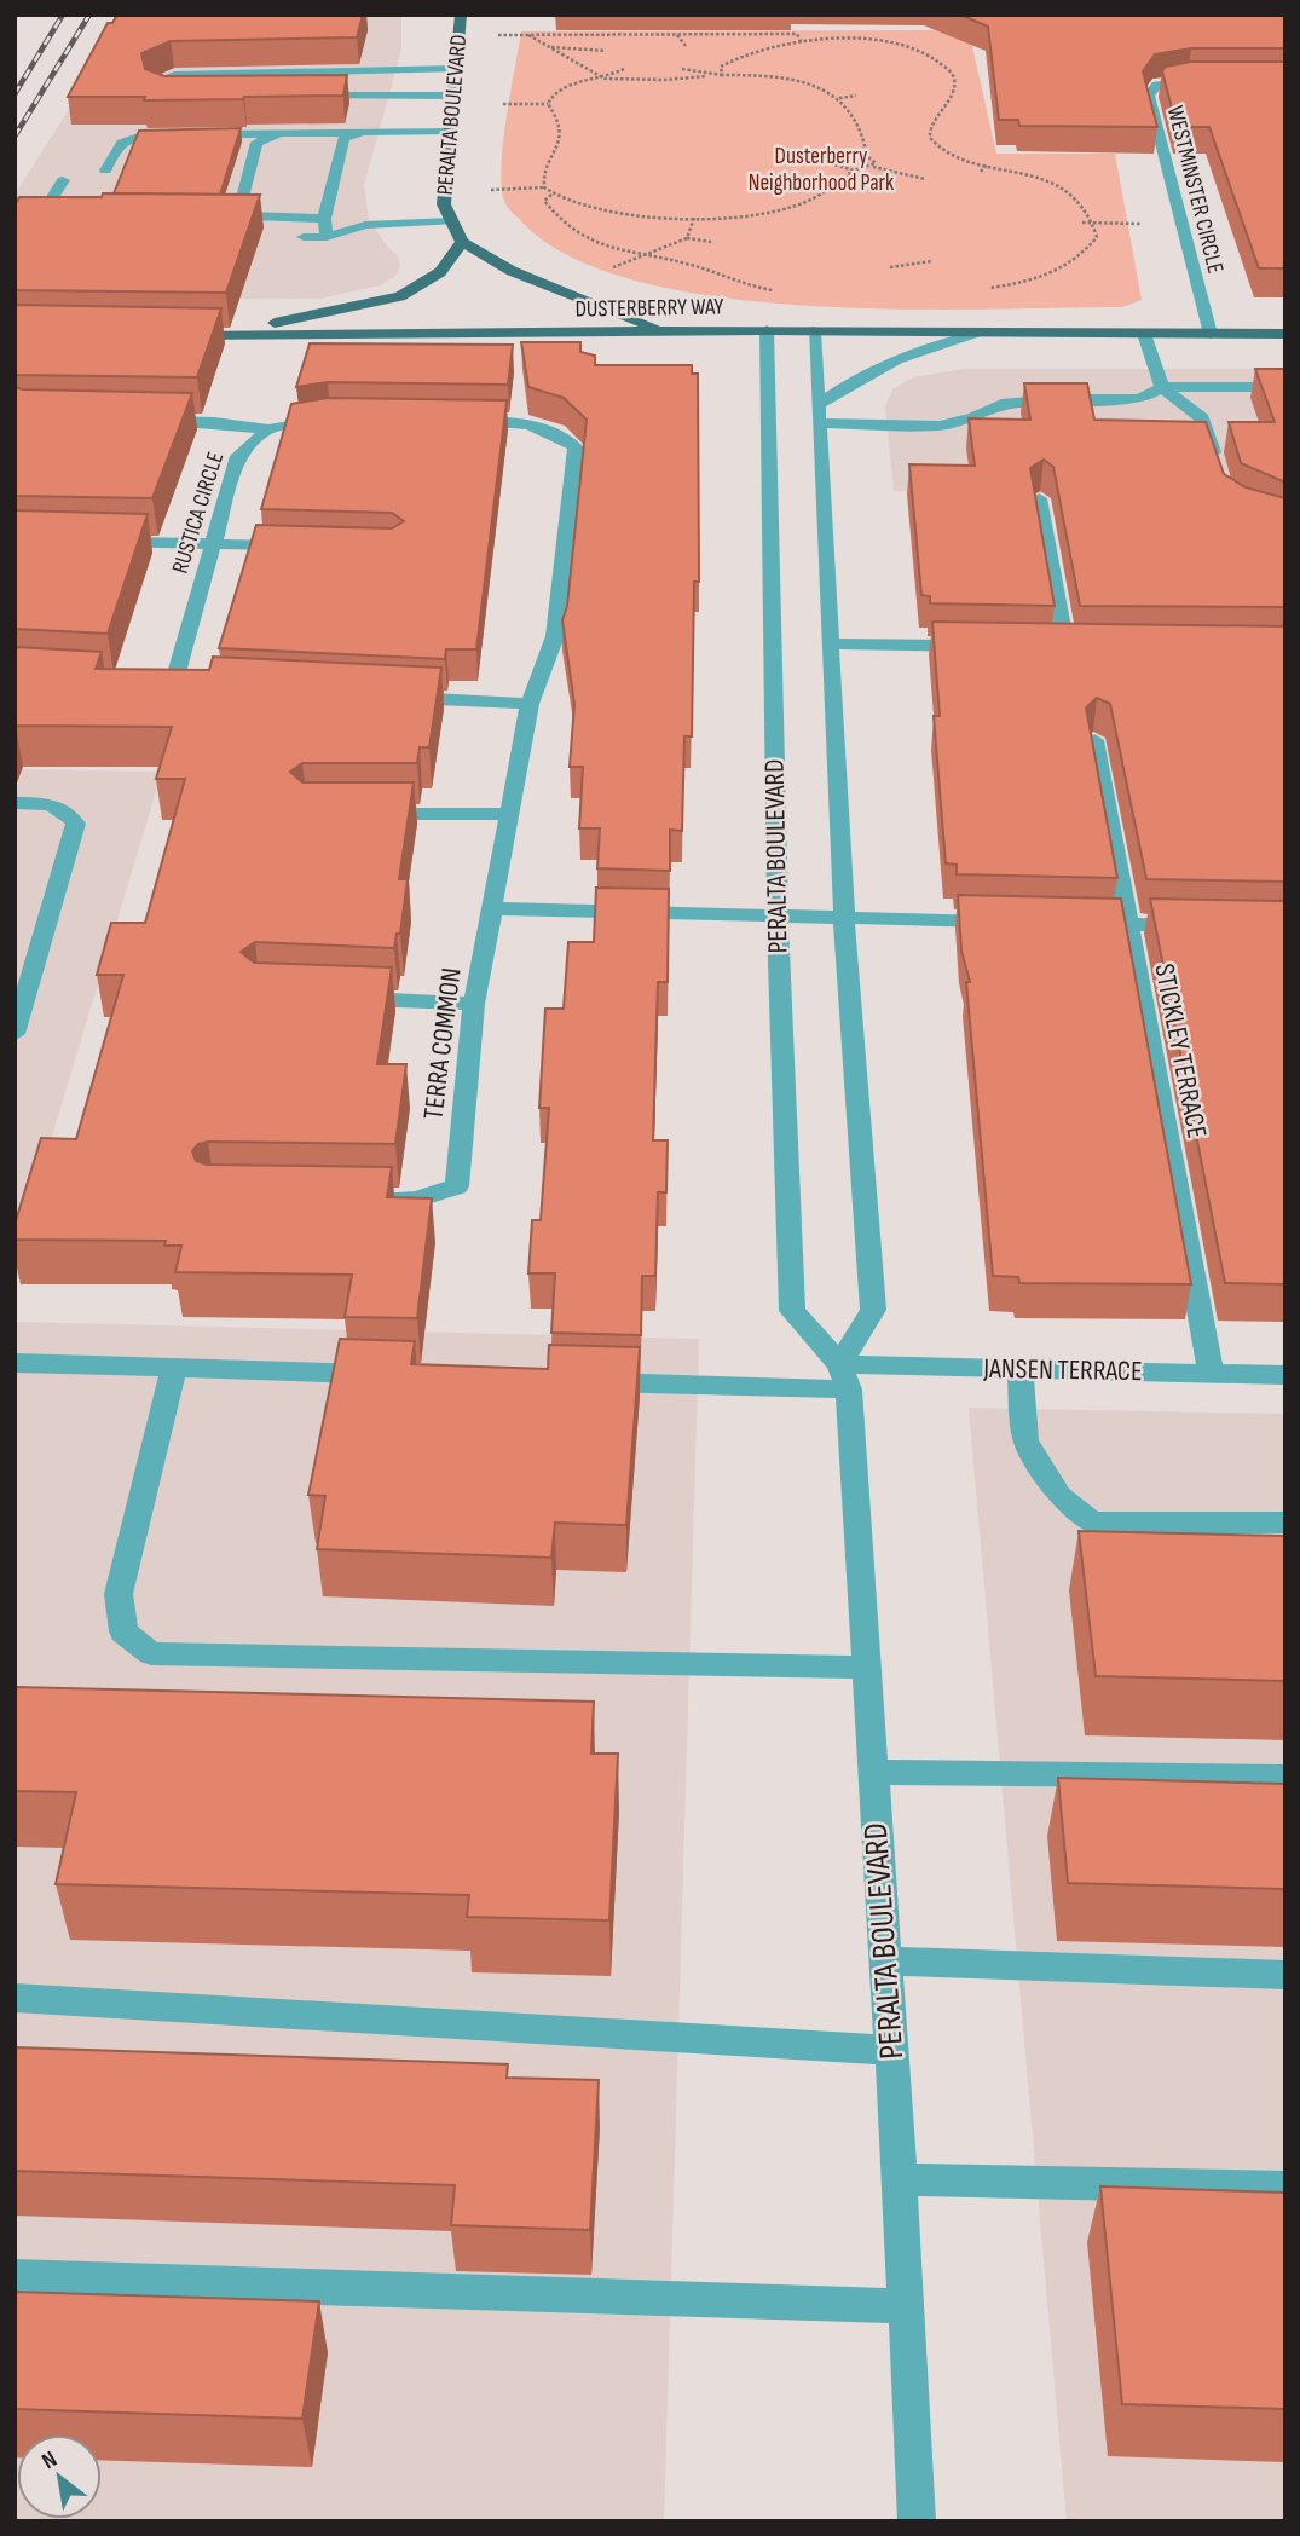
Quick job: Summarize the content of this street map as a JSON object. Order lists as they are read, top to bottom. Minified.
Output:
{"streets":{"main road":["PERALTA BOULEVARD","DUSTERBERRY WAY"],"street":["WESTMINSTER CIRCLE","RUSTICA CIRCLE","TERRA COMMON","STICKLEY TERRACE","JANSEN TERRACE"]},"crossings":[["PERALTA BOULEVARD","DUSTERBERRY WAY"],["PERALTA BOULEVARD","JANSEN TERRACE"],["WESTMINSTER CIRCLE","DUSTERBERRY WAY"],["STICKLEY TERRACE","JANSEN TERRACE"]],"parks":["Dusterberry Neighborhood Park"],"north":"top left"}
